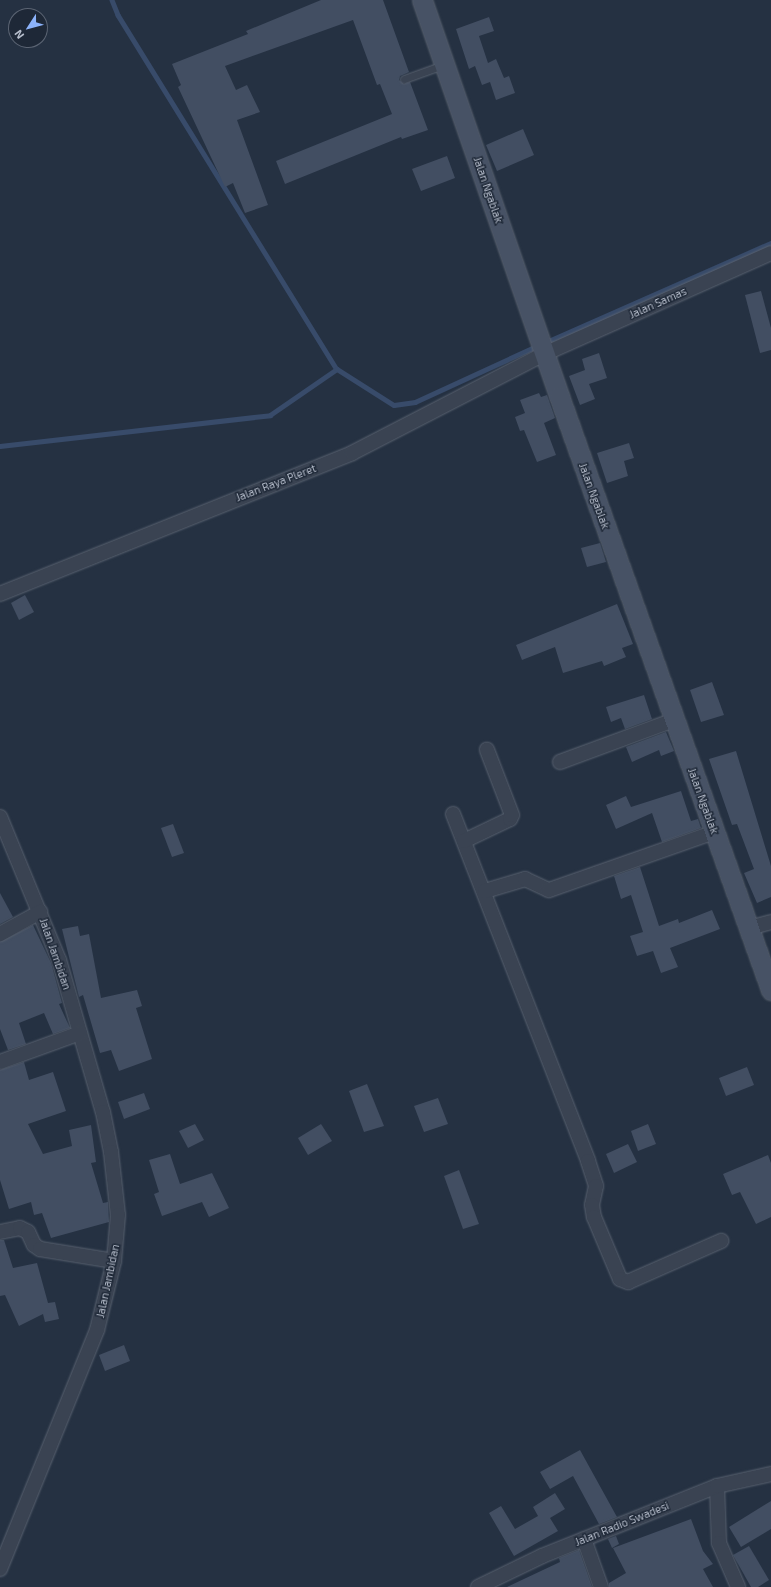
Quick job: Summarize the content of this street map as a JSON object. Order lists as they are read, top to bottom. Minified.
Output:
{"streets":{"street":["Jalan Ngablak","Jalan Samas","Jalan Raya Pleret","Jalan Jambidan","Jalan Radio Swadesi"]},"crossings":[["Jalan Ngablak","Jalan Samas"],["Jalan Ngablak","Jalan Raya Pleret"],["Jalan Samas","Jalan Raya Pleret"]],"north":"bottom left"}
